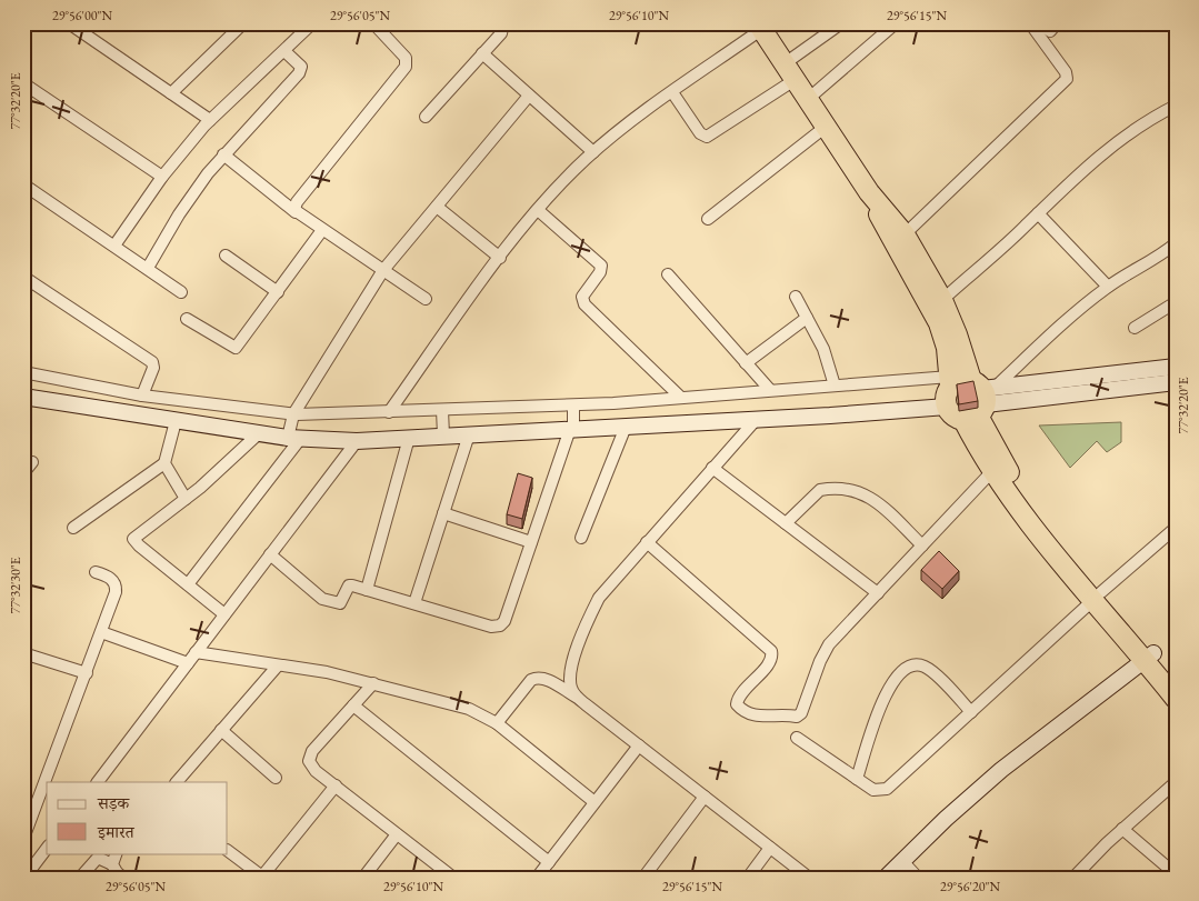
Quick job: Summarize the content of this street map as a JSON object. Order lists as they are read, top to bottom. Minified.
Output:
{"legend":["सड़क","इमारत"],"coordinates":["29°56'00\"N","29°56'05\"N","29°56'10\"N","29°56'15\"N","77°32'20\"E","77°32'30\"E","29°56'20\"N"]}
